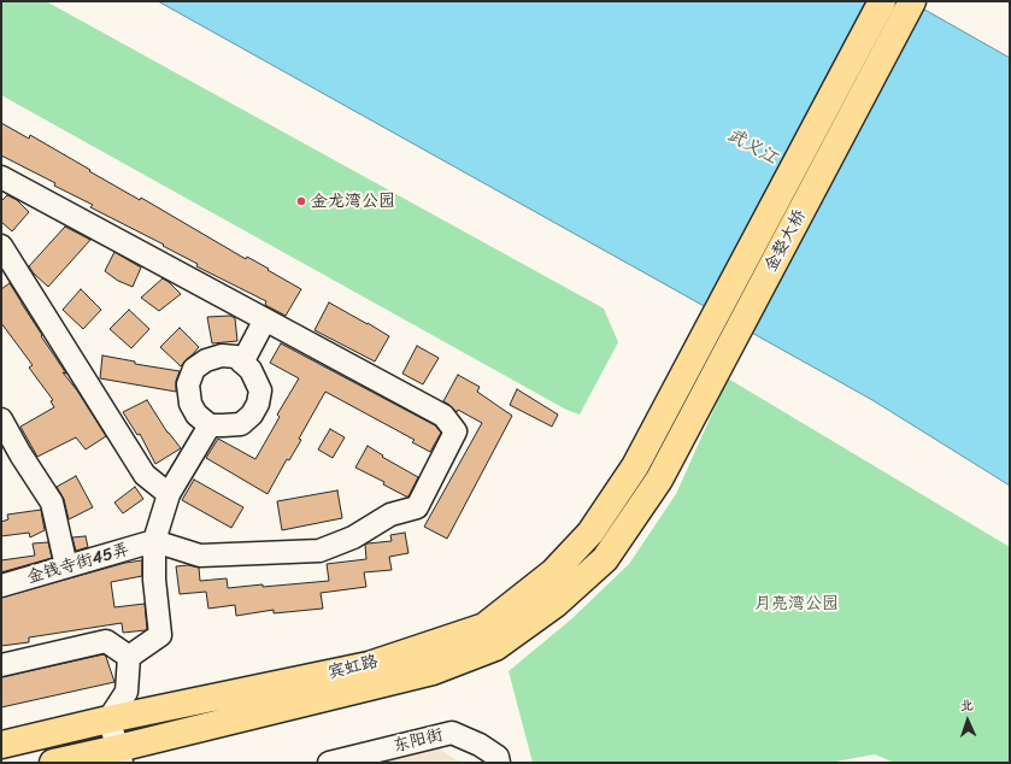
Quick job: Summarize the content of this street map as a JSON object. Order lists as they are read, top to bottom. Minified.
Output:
{"streets":{"main road":["金婺大桥","宾虹路"],"street":["金钱寺街45弄","东阳街"]},"crossings":[["金婺大桥","宾虹路"]],"water":["武义江"],"parks":["月亮湾公园"],"places":["金龙湾公园"],"north":"top"}
